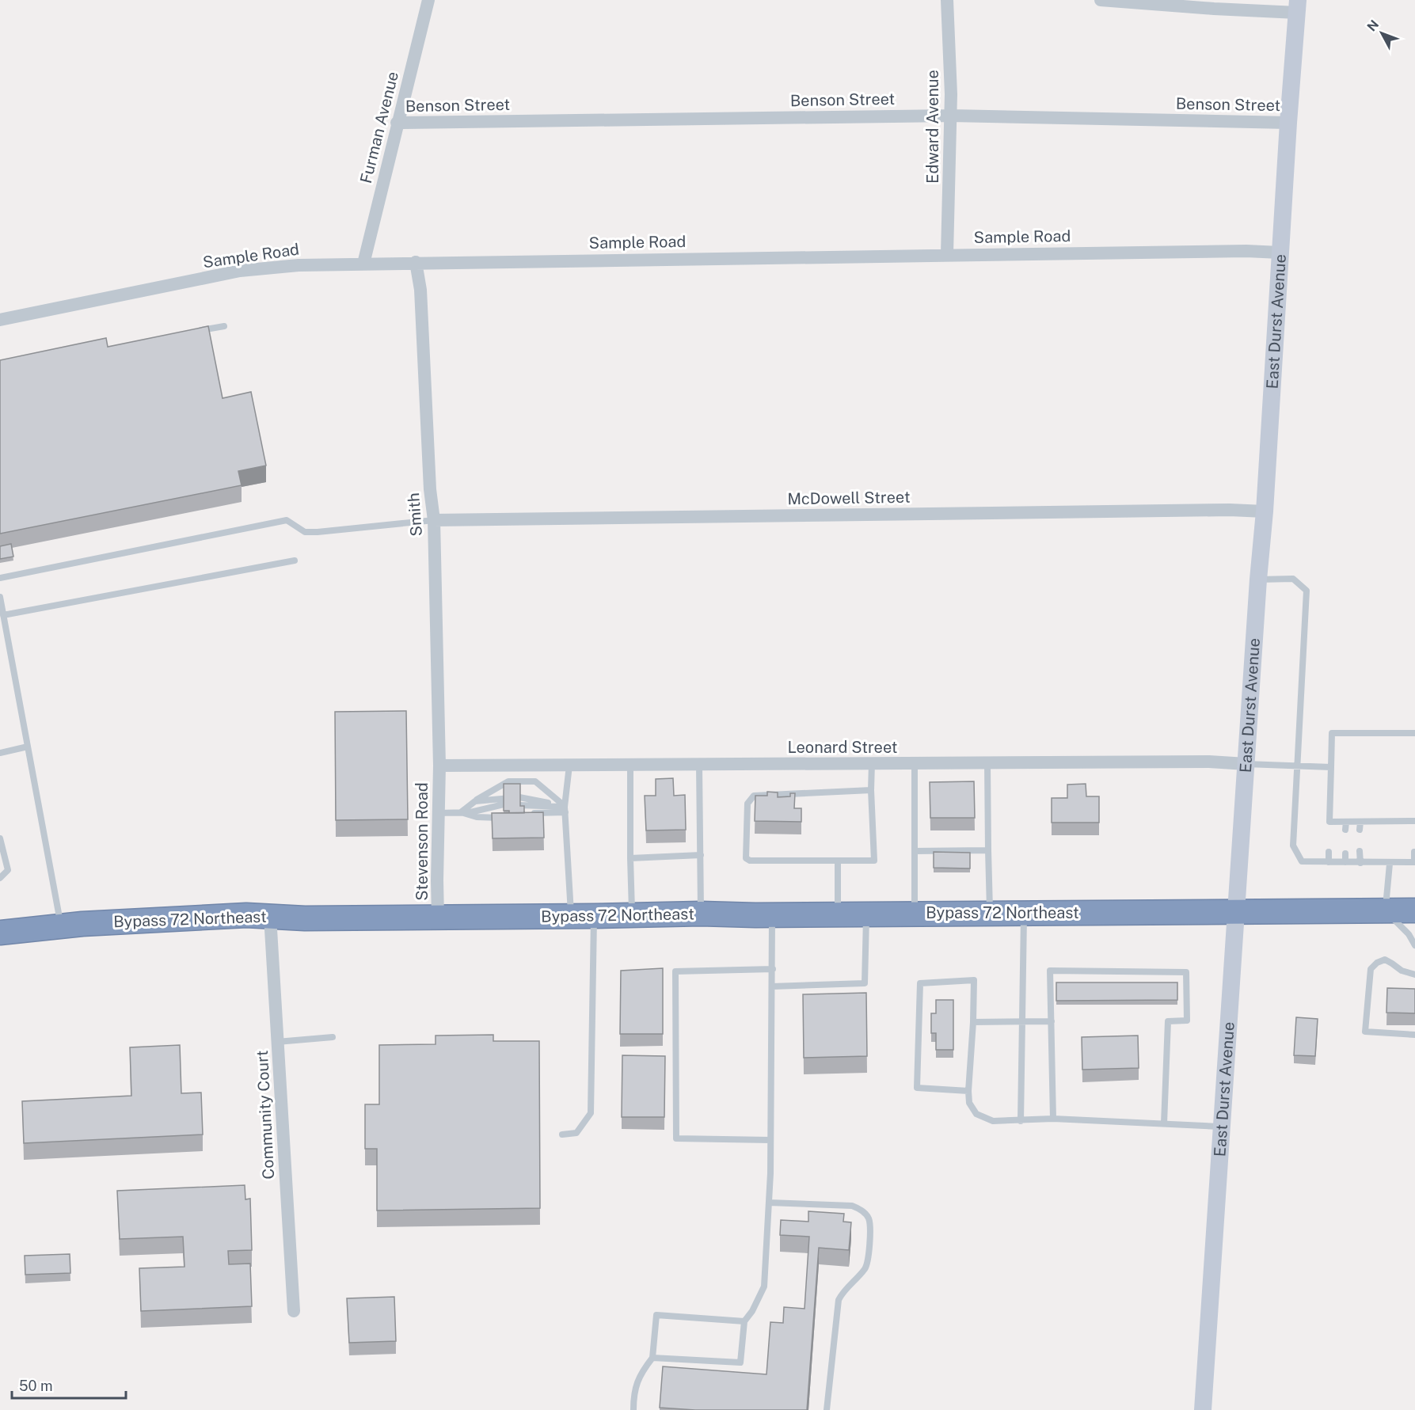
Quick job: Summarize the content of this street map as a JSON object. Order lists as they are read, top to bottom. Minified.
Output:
{"streets":{"highway":["Bypass 72 Northeast"],"street":["Benson Street","Edward Avenue","Furman Avenue","Sample Road","East Durst Avenue","McDowell Street","Smith","Leonard Street","Stevenson Road","Community Court"]},"crossings":[["Benson Street","Edward Avenue"],["Benson Street","Furman Avenue"],["Benson Street","East Durst Avenue"],["Edward Avenue","Sample Road"],["Furman Avenue","Sample Road"],["Sample Road","East Durst Avenue"],["Sample Road","Smith"],["East Durst Avenue","McDowell Street"],["East Durst Avenue","Leonard Street"],["East Durst Avenue","Bypass 72 Northeast"],["McDowell Street","Smith"],["Smith","Leonard Street"],["Smith","Stevenson Road"],["Leonard Street","Stevenson Road"],["Stevenson Road","Bypass 72 Northeast"],["Bypass 72 Northeast","Community Court"]],"scale_bar":"50 m","north":"top left"}
